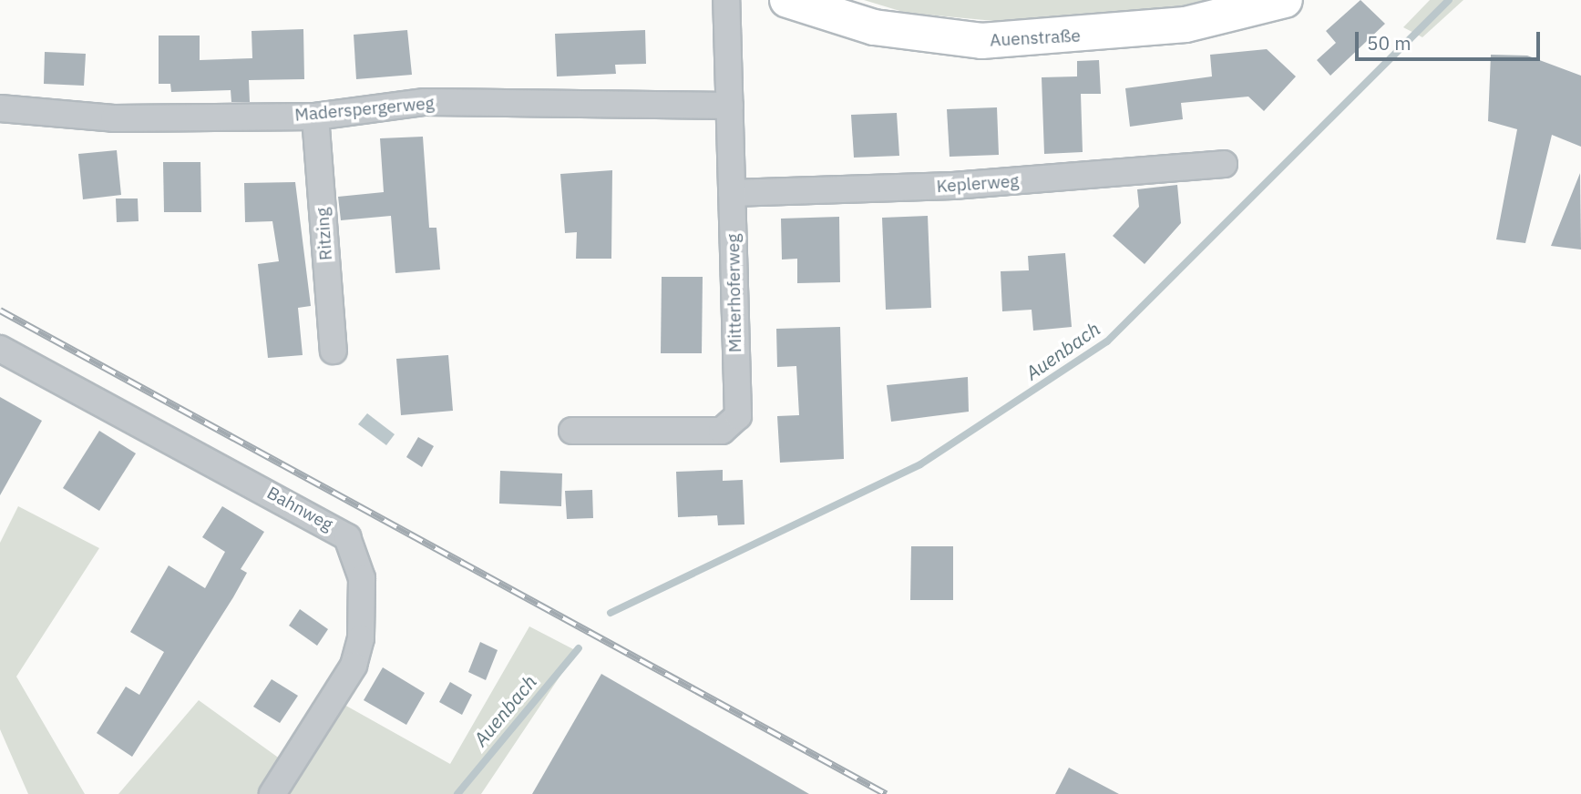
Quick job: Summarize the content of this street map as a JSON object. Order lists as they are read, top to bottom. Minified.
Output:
{"streets":{"street":["Auenstraße","Maderspergerweg","Keplerweg","Ritzing","Mitterhoferweg","Bahnweg"]},"crossings":[["Maderspergerweg","Ritzing"],["Maderspergerweg","Mitterhoferweg"],["Keplerweg","Mitterhoferweg"]],"water":["Auenbach"],"scale_bar":"50 m"}
